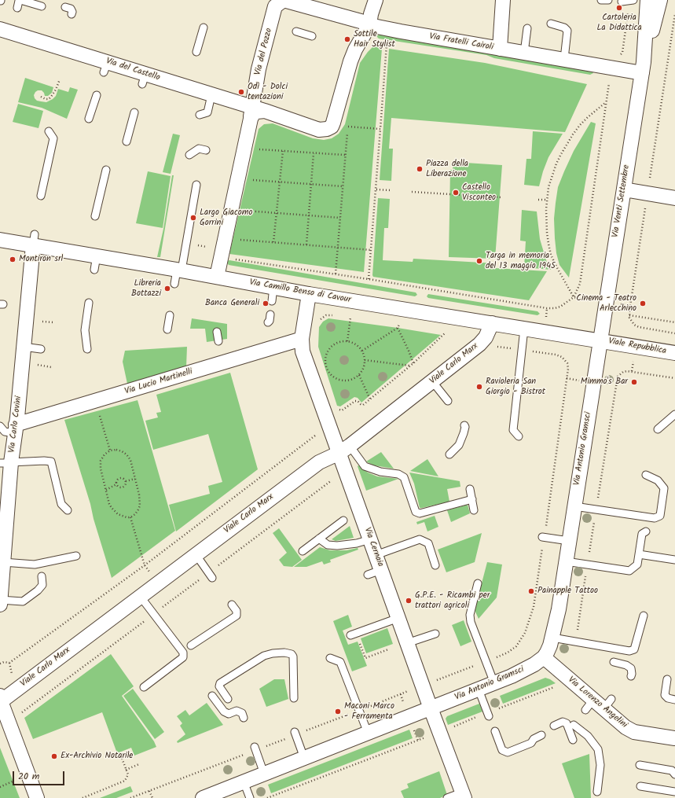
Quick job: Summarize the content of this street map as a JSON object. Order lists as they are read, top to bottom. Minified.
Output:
{"streets":{"street":["Via Fratelli Cairoli","Via del Pozzo","Via del Castello","Via Venti Settembre","Via Camillo Benso di Cavour","Viale Repubblica","Viale Carlo Marx","Via Lucio Martinelli","Via Carlo Covini","Via Antonio Gramsci","Via Cernaia","Via Lorenzo Angelini"]},"crossings":[["Via Fratelli Cairoli","Via del Pozzo"],["Via Fratelli Cairoli","Via Venti Settembre"],["Via del Pozzo","Via del Castello"],["Via Venti Settembre","Via Camillo Benso di Cavour"],["Via Venti Settembre","Viale Repubblica"],["Via Venti Settembre","Via Antonio Gramsci"],["Via Camillo Benso di Cavour","Viale Repubblica"],["Via Camillo Benso di Cavour","Viale Carlo Marx"],["Via Camillo Benso di Cavour","Via Carlo Covini"],["Via Camillo Benso di Cavour","Via Antonio Gramsci"],["Via Camillo Benso di Cavour","Via Cernaia"],["Viale Repubblica","Via Antonio Gramsci"],["Viale Carlo Marx","Via Cernaia"],["Via Lucio Martinelli","Via Carlo Covini"],["Via Lucio Martinelli","Via Cernaia"],["Via Antonio Gramsci","Via Cernaia"],["Via Antonio Gramsci","Via Lorenzo Angelini"]],"places":["Cartoleria La Didattica","Sottile Hair Stylist","Odì - Dolci tentazioni","Piazza della Liberazione","Castello Visconteo","Largo Giacomo Gorrini","Montiron srl","Targa in memoria del 13 maggio 1945","Libreria Bottazzi","Banca Generali","Cinema - Teatro Arlecchino","Mimmo's Bar","Ravioleria San Giorgio - Bistrot","Painapple Tattoo","G.P.E. - Ricambi per trattori agricoli","Maconi Marco - Ferramenta","Ex-Archivio Notarile"],"scale_bar":"20 m"}
